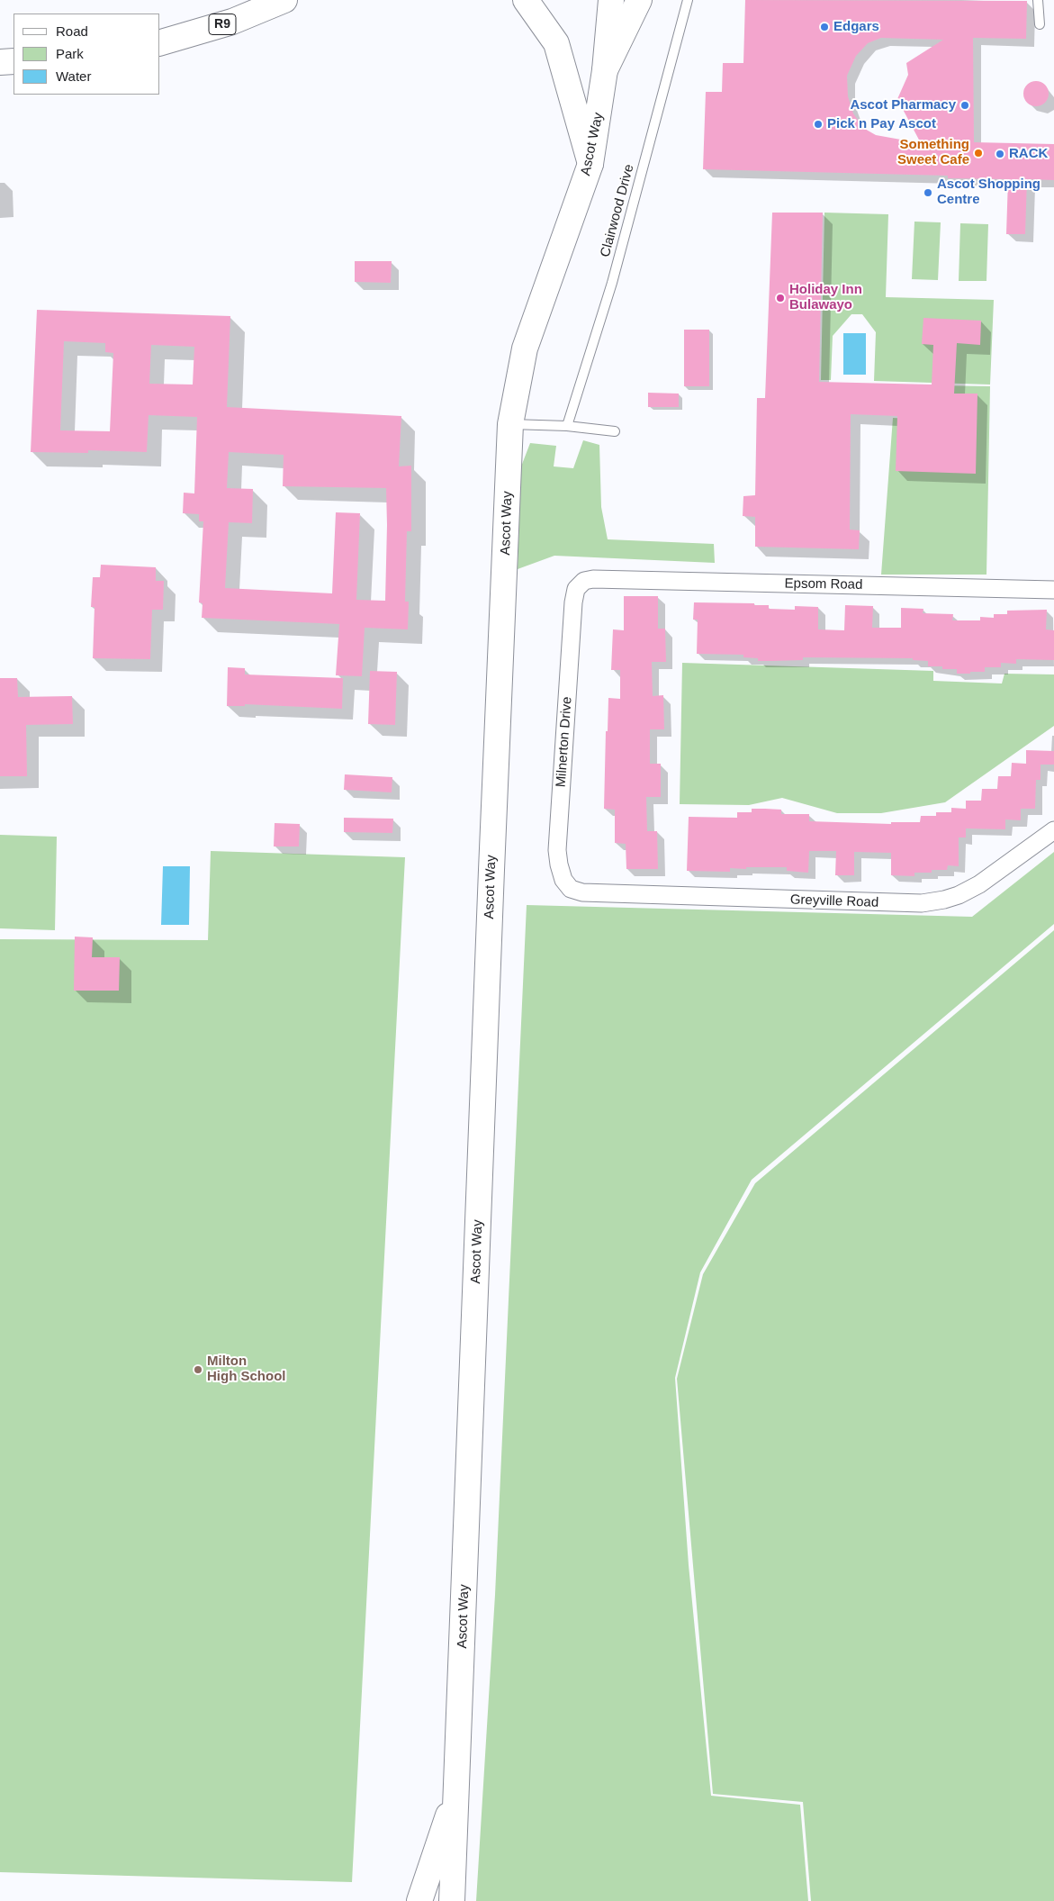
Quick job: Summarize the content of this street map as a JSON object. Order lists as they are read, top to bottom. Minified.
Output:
{"streets":{"main road":["R9","Ascot Way"],"street":["Epsom Road","Milnerton Drive","Greyville Road"],"lane":["Clairwood Drive"]},"crossings":[["Epsom Road","Milnerton Drive"],["Milnerton Drive","Greyville Road"]],"places":["Edgars","Ascot Pharmacy","Pick n Pay Ascot","Something Sweet Cafe","RACK","Ascot Shopping Centre","Holiday Inn Bulawayo","Milton High School"],"legend":["Road","Park","Water"]}
